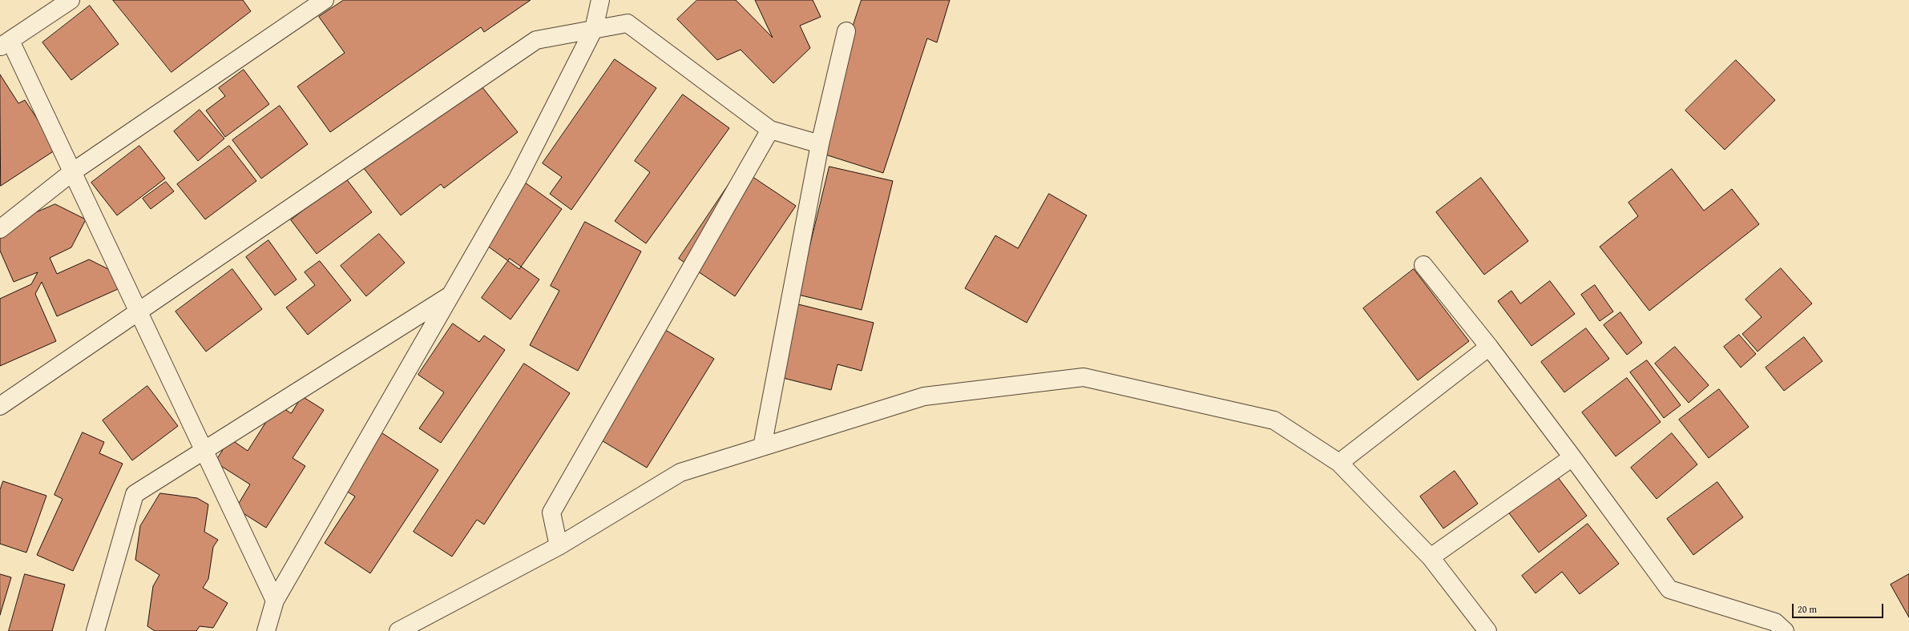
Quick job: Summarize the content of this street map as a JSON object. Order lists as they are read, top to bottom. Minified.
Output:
{"scale_bar":"20 m"}
